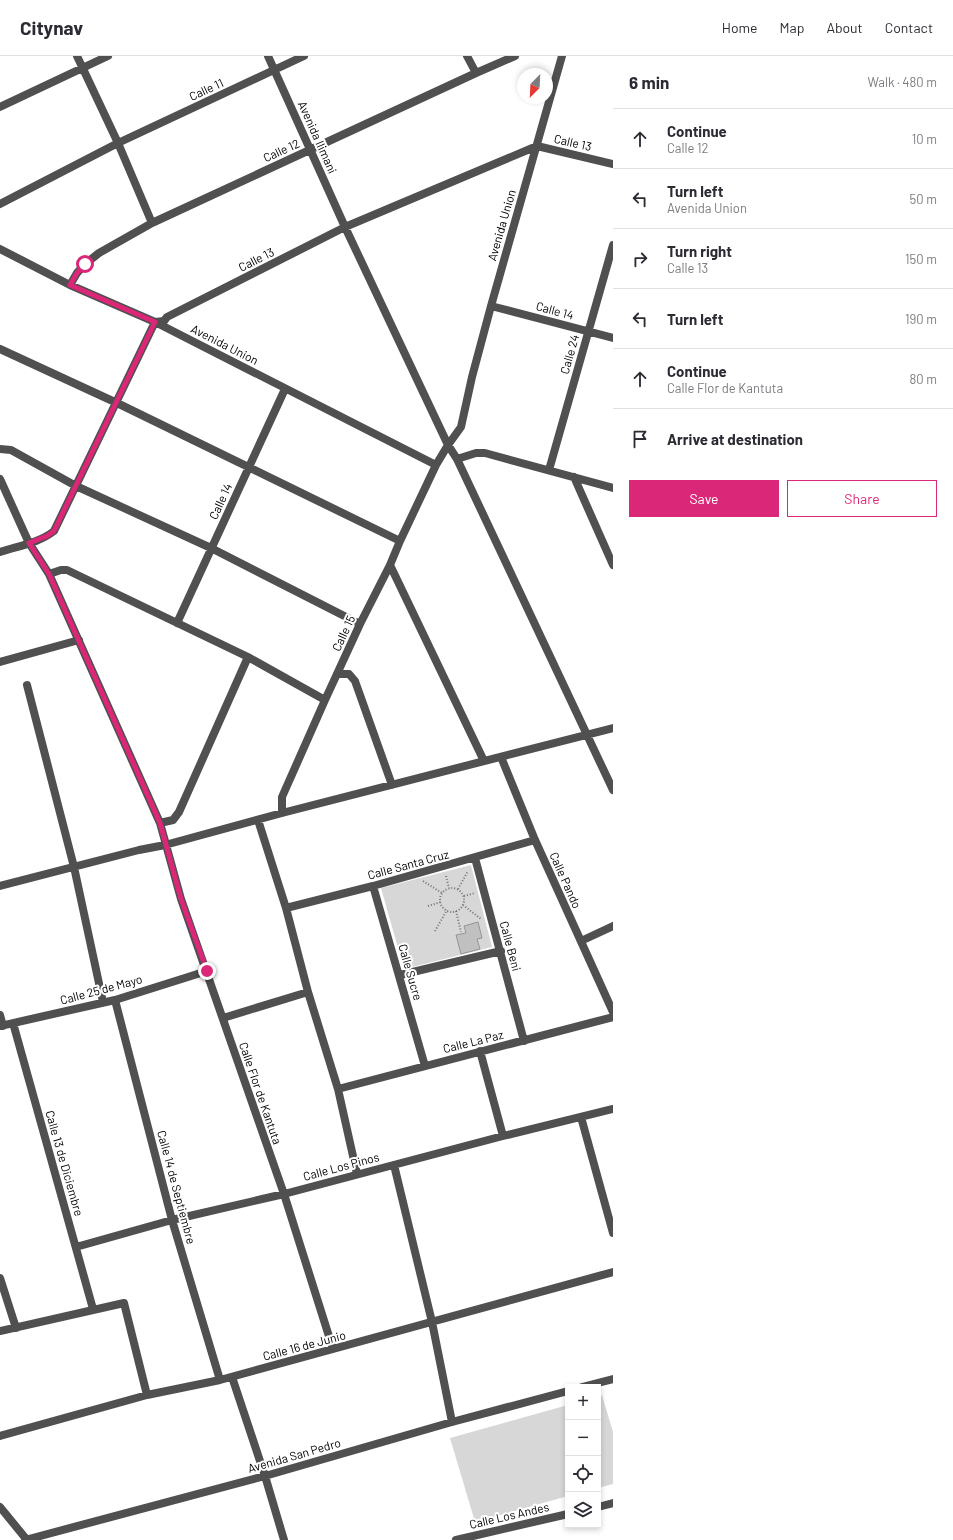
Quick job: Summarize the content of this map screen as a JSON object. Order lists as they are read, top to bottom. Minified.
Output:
{"streets":{"street":["Calle 11","Avenida Ilimani","Calle 13","Calle 12","Avenida Union","Calle 14","Calle 24","Calle 15","Calle Santa Cruz","Calle Pando","Calle Beni","Calle Sucre","Calle 25 de Mayo","Calle La Paz","Calle Flor de Kantuta","Calle 13 de Diciembre","Calle Los Pinos","Calle 14 de Septiembre","Calle 16 de Junio","Avenida San Pedro","Calle Los Andes"]},"crossings":[["Calle 11","Avenida Ilimani"],["Avenida Ilimani","Calle 13"],["Avenida Ilimani","Calle 12"],["Avenida Ilimani","Avenida Union"],["Calle 13","Avenida Union"],["Calle 12","Avenida Union"],["Avenida Union","Calle 14"],["Avenida Union","Calle 15"],["Calle 14","Calle 24"],["Calle Santa Cruz","Calle Pando"],["Calle Santa Cruz","Calle Beni"],["Calle Santa Cruz","Calle Sucre"],["Calle Beni","Calle La Paz"],["Calle Sucre","Calle La Paz"],["Calle 25 de Mayo","Calle Flor de Kantuta"],["Calle 25 de Mayo","Calle 13 de Diciembre"],["Calle 25 de Mayo","Calle 14 de Septiembre"],["Calle Flor de Kantuta","Calle Los Pinos"],["Calle Flor de Kantuta","Calle 16 de Junio"],["Calle 13 de Diciembre","Calle Los Pinos"],["Calle Los Pinos","Calle 14 de Septiembre"],["Calle 14 de Septiembre","Calle 16 de Junio"]],"north":"bottom left","page":{"header":"Citynav","nav":["Home","Map","About","Contact"],"heading":["6 min","Walk · 480 m"],"list":[["Continue","Calle 12","10 m"],["Turn left","Avenida Union","50 m"],["Turn right","Calle 13","150 m"],["Turn left","190 m"],["Continue","Calle Flor de Kantuta","80 m"],"Arrive at destination"],"buttons":["Save","Share"],"map_buttons":["+","−"]}}
